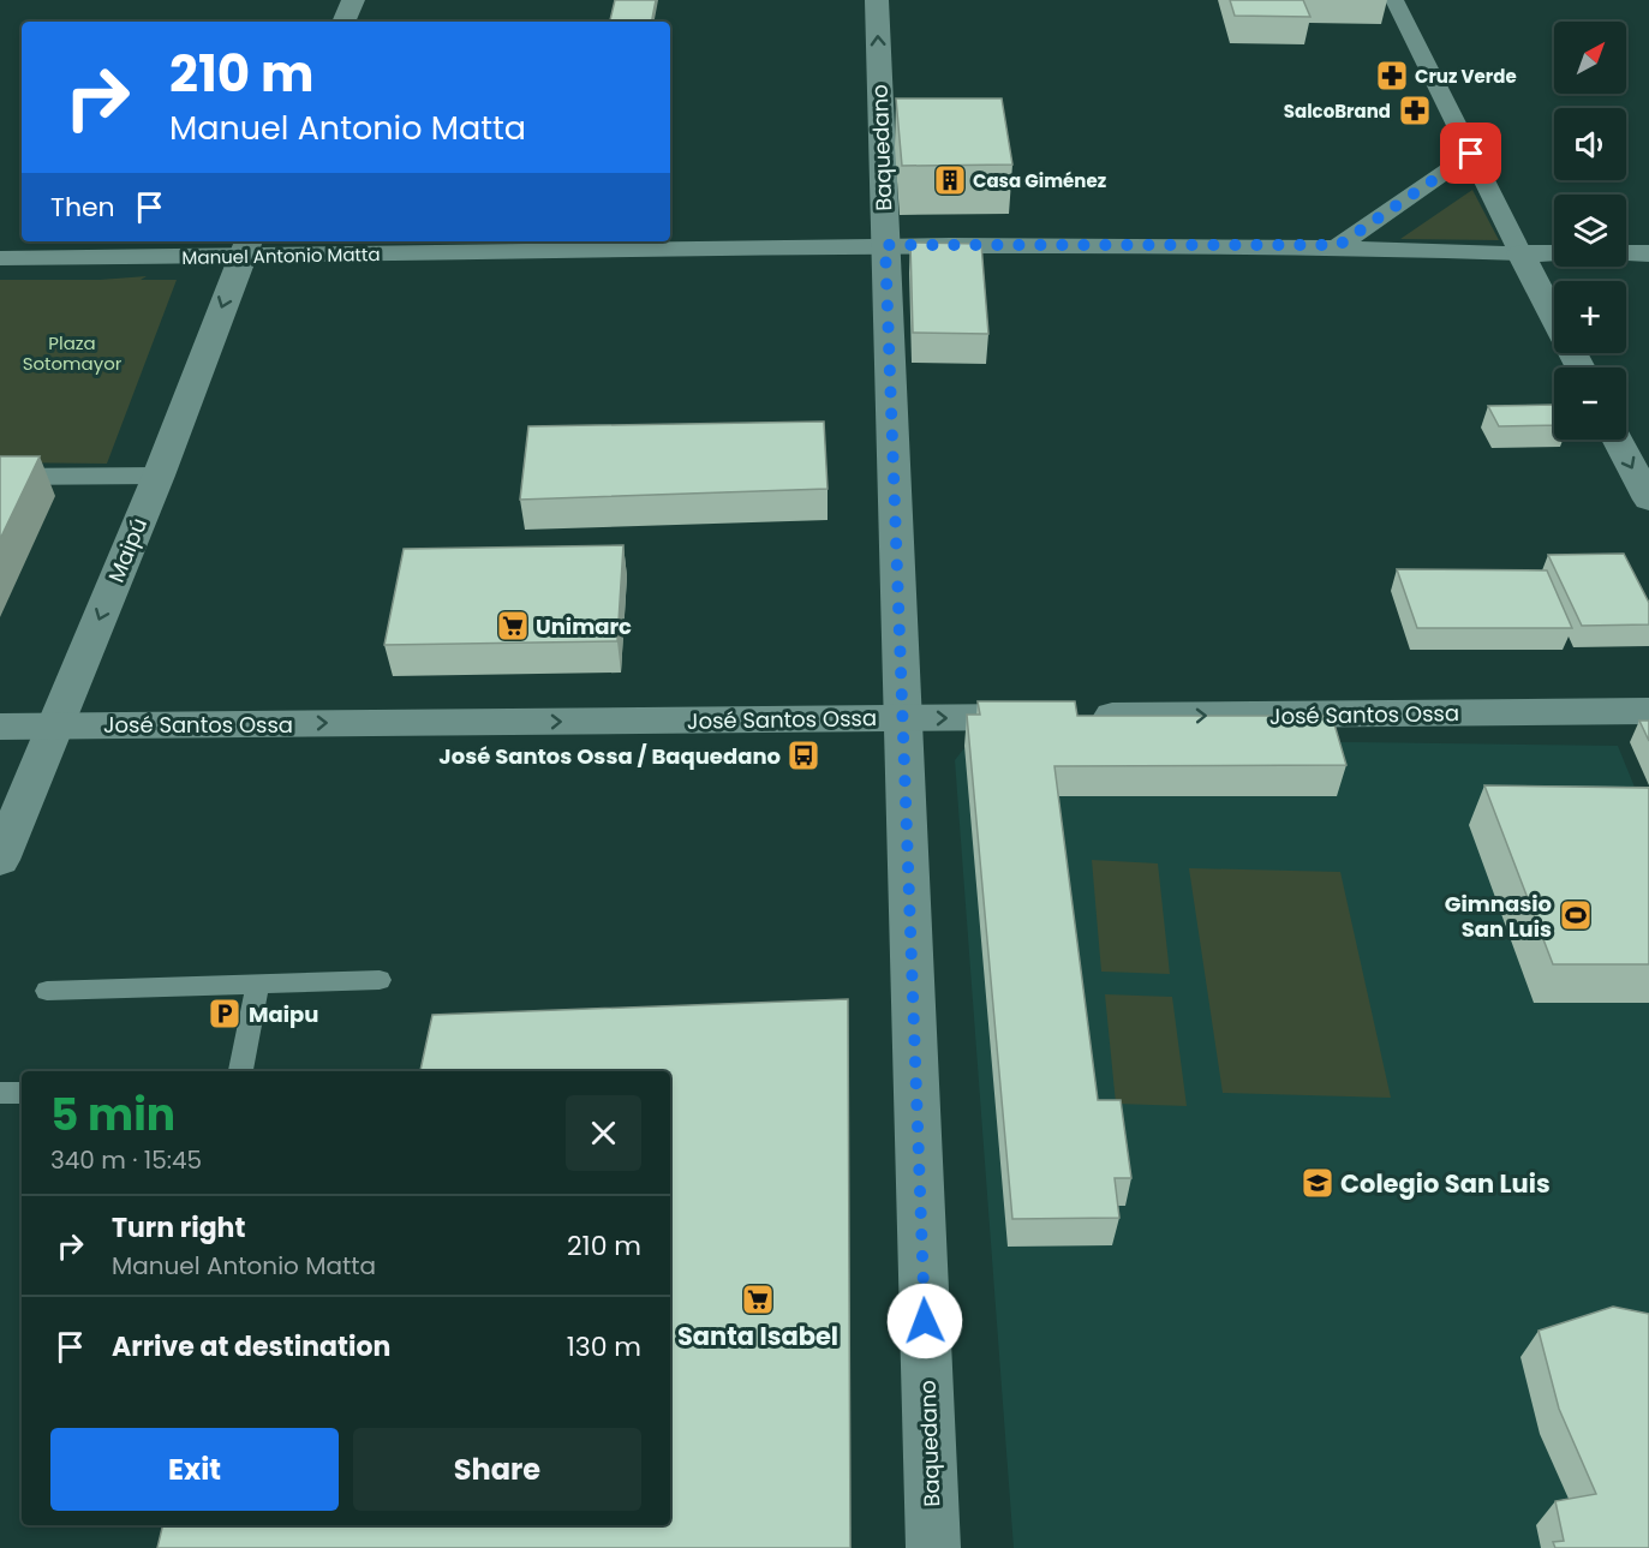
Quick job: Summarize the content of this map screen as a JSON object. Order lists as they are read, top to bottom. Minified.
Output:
{"streets":{"street":["Baquedano","Manuel Antonio Matta","Maipú","José Santos Ossa"]},"crossings":[["Baquedano","Manuel Antonio Matta"],["Baquedano","José Santos Ossa"],["Manuel Antonio Matta","Maipú"],["Maipú","José Santos Ossa"]],"one_way":["Maipú","José Santos Ossa"],"parks":["Plaza Sotomayor"],"places":{"pharmacy":["Cruz Verde","SalcoBrand"],"building":["Casa Giménez"],"supermarket":["Unimarc","Santa Isabel"],"bus stop":["José Santos Ossa / Baquedano"],"sports":["Gimnasio San Luis"],"parking":["Maipu"],"school or university":["Colegio San Luis"]},"north":"top right","page":{"map_buttons":["+","−"],"turn":["210 m","Manuel Antonio Matta"],"then":"Then","heading":["5 min","340 m · 15:45"],"list":[{"name":"Turn right","note":"Manuel Antonio Matta","value":"210 m"},{"name":"Arrive at destination","value":"130 m"}],"buttons":["Exit","Share"]}}
